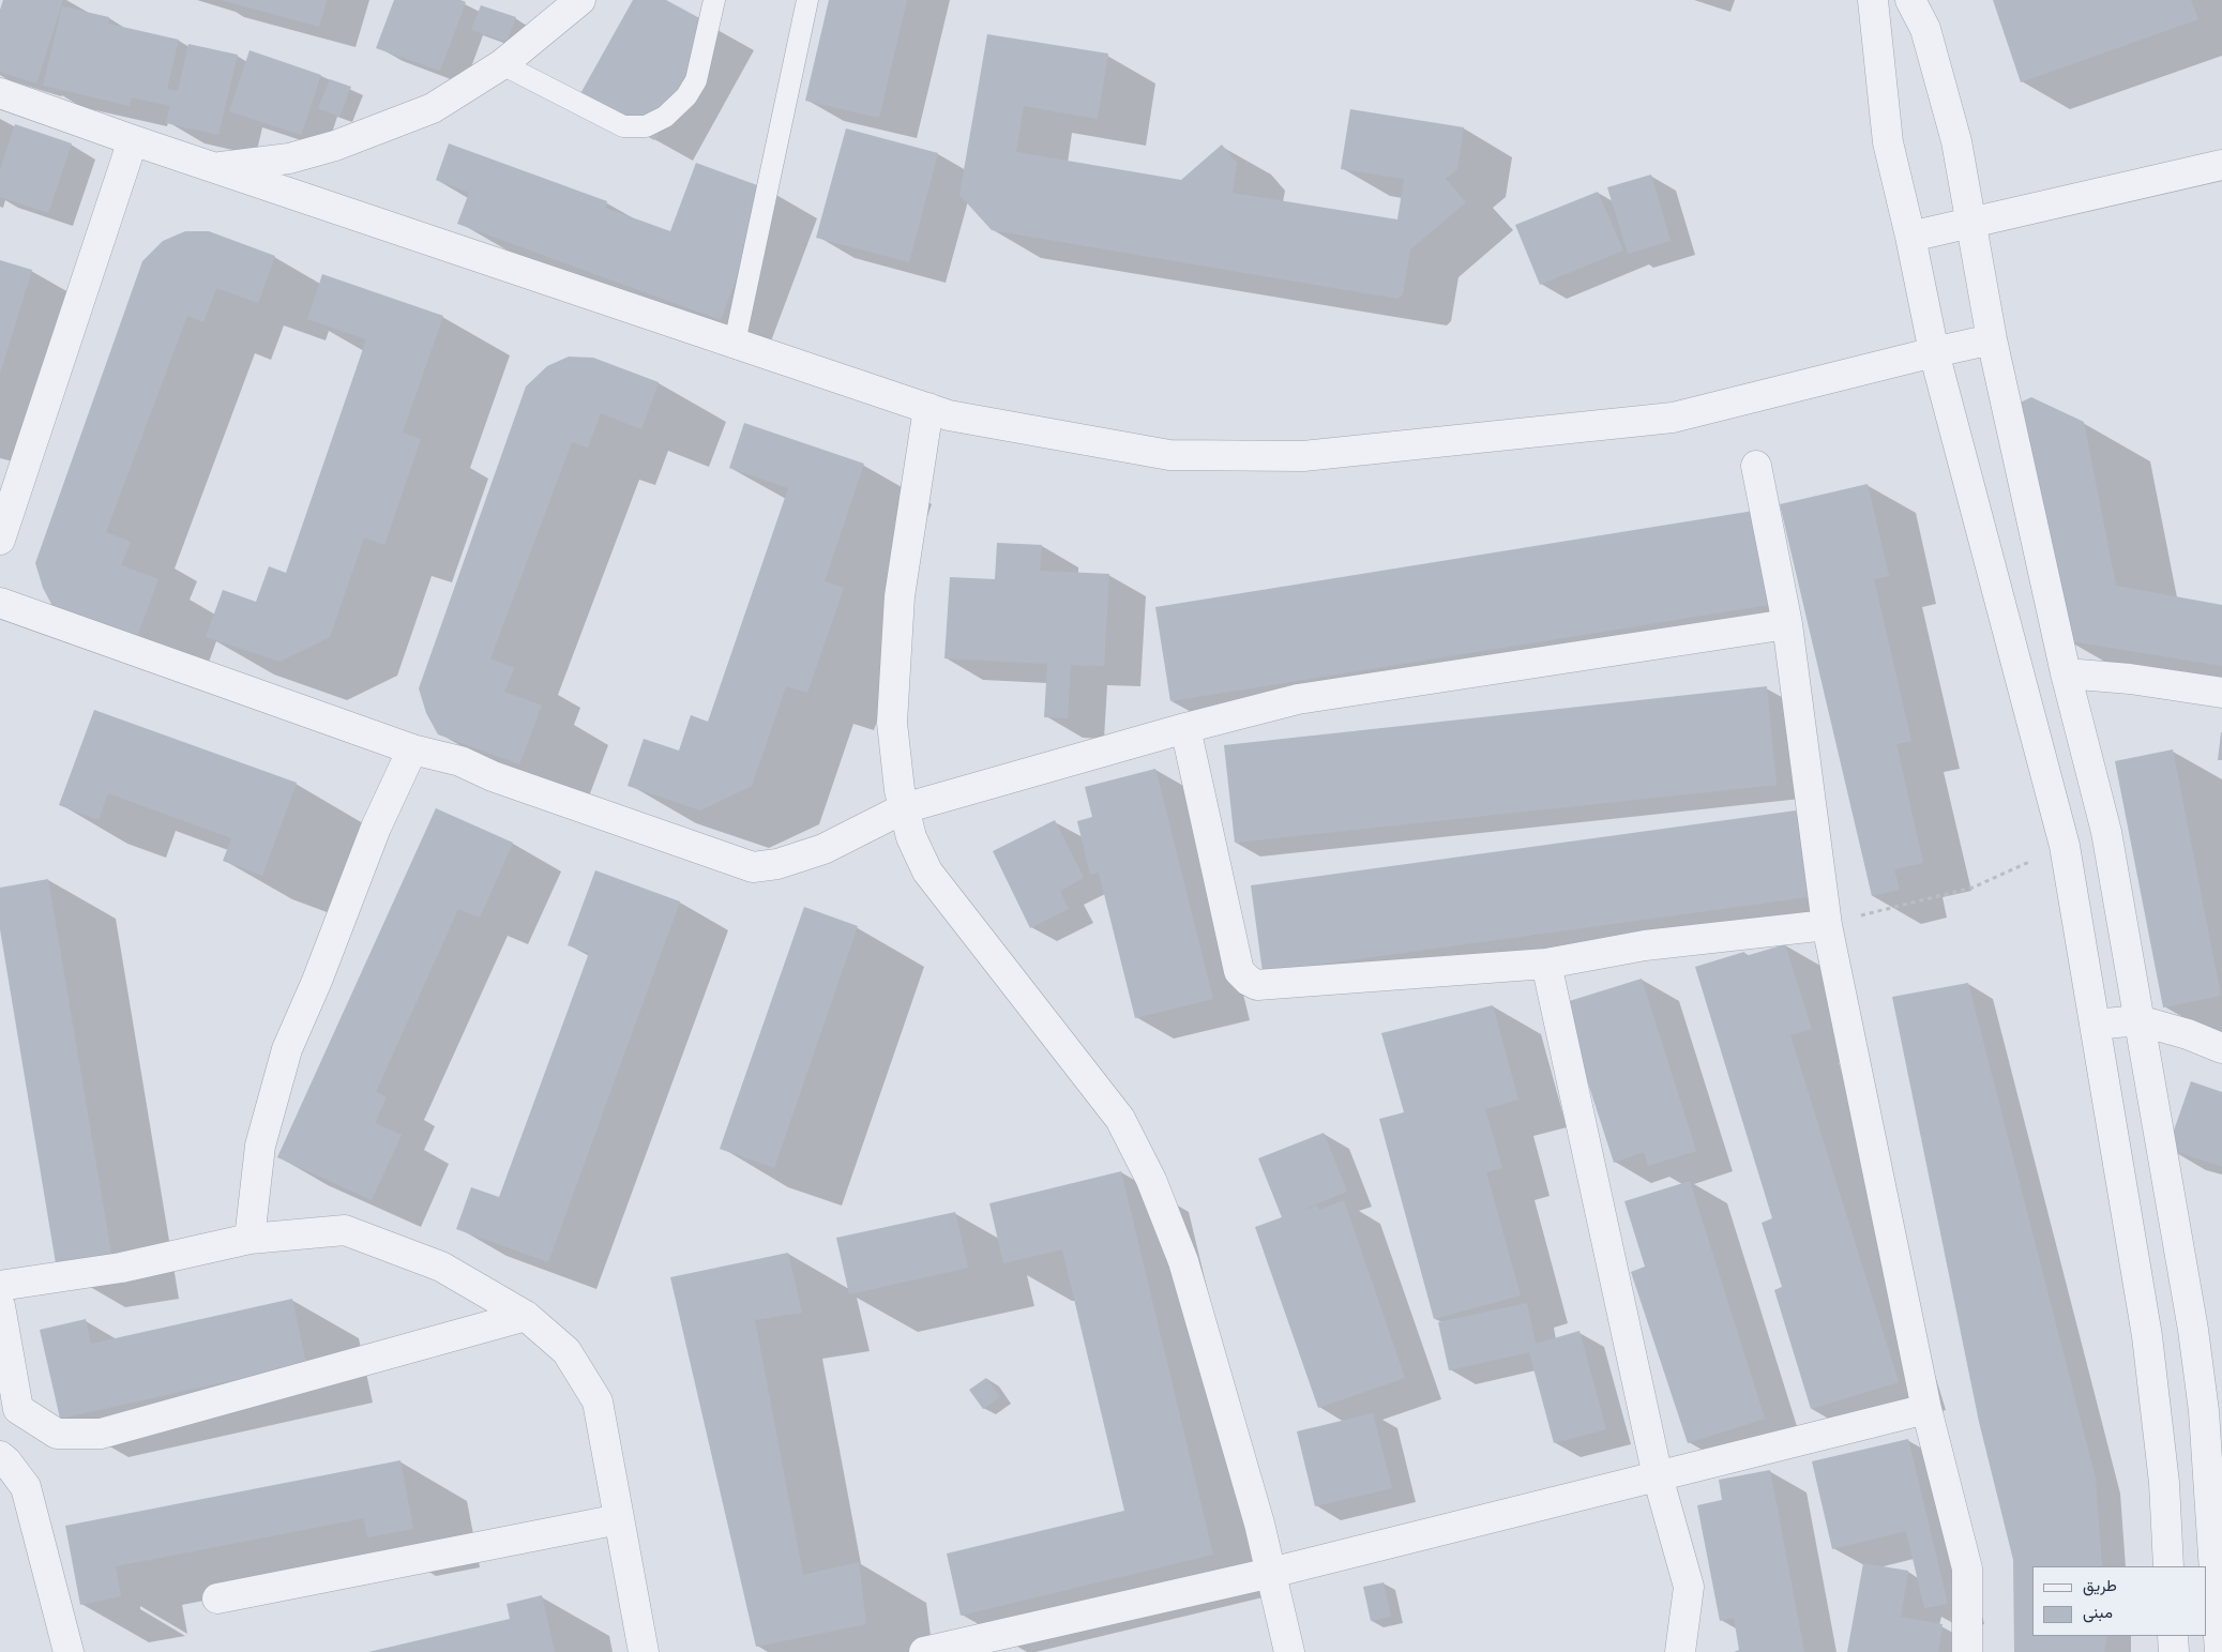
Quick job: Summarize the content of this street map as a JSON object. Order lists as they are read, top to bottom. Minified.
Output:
{"legend":["طريق","مبنى"]}
